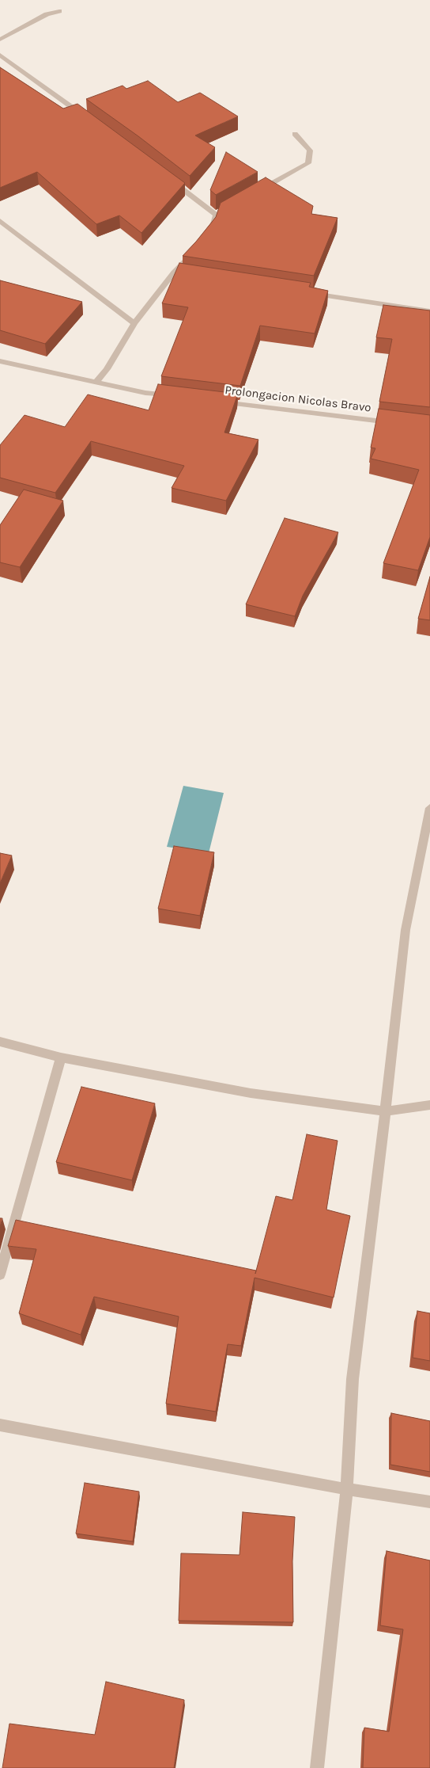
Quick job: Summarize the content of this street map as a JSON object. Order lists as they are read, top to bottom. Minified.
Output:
{"streets":{"street":["Prolongacion Nicolas Bravo"]}}
